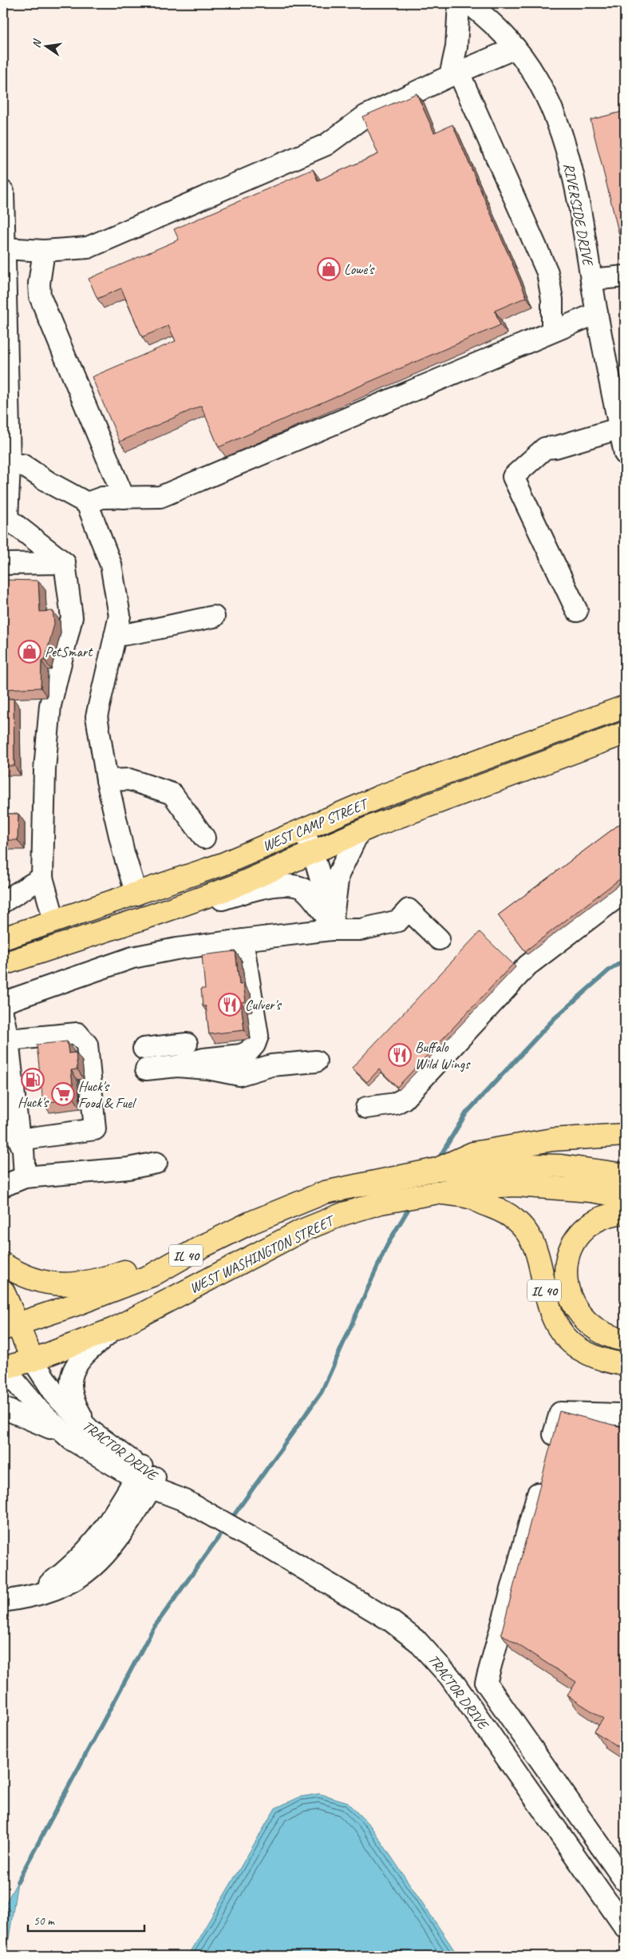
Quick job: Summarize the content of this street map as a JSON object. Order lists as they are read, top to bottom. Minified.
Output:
{"streets":{"main road":["WEST CAMP STREET","WEST WASHINGTON STREET","IL 40","TRACTOR DRIVE"],"street":["RIVERSIDE DRIVE"]},"crossings":[["WEST WASHINGTON STREET","IL 40"],["WEST WASHINGTON STREET","TRACTOR DRIVE"]],"places":{"shop":["Lowe's","PetSmart"],"restaurant":["Culver's","Buffalo Wild Wings"],"fuel station":["Huck's"],"supermarket":["Huck's Food & Fuel"]},"scale_bar":"50 m","north":"left"}
